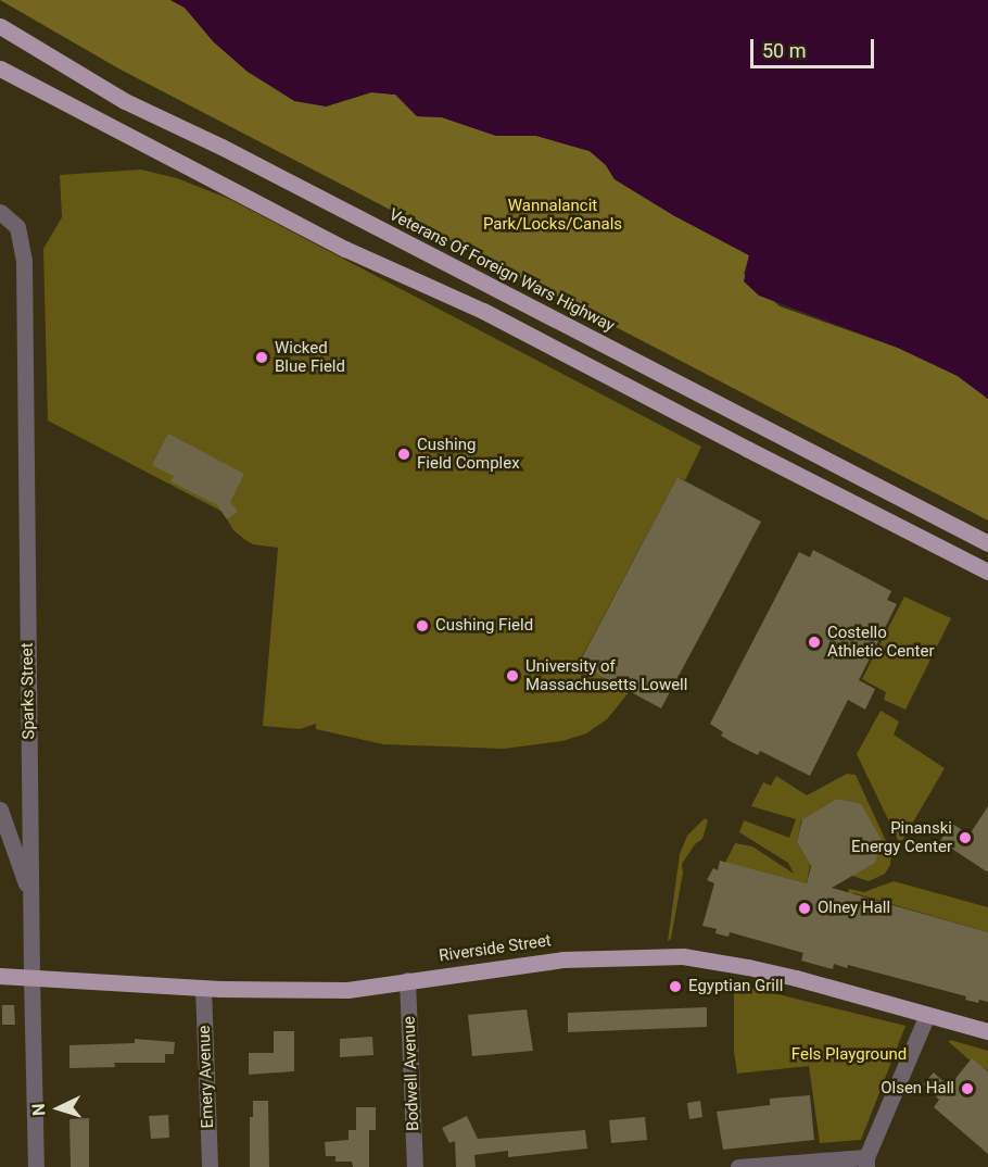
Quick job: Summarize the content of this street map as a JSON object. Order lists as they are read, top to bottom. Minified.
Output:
{"streets":{"main road":["Veterans Of Foreign Wars Highway","Riverside Street"],"street":["Sparks Street","Bodwell Avenue","Emery Avenue"]},"crossings":[["Sparks Street","Riverside Street"],["Riverside Street","Bodwell Avenue"],["Riverside Street","Emery Avenue"]],"parks":["Wannalancit Park/Locks/Canals","Fels Playground"],"places":["Wicked Blue Field","Cushing Field Complex","Cushing Field","Costello Athletic Center","University of Massachusetts Lowell","Pinanski Energy Center","Olney Hall","Egyptian Grill","Olsen Hall"],"scale_bar":"50 m","north":"left"}
